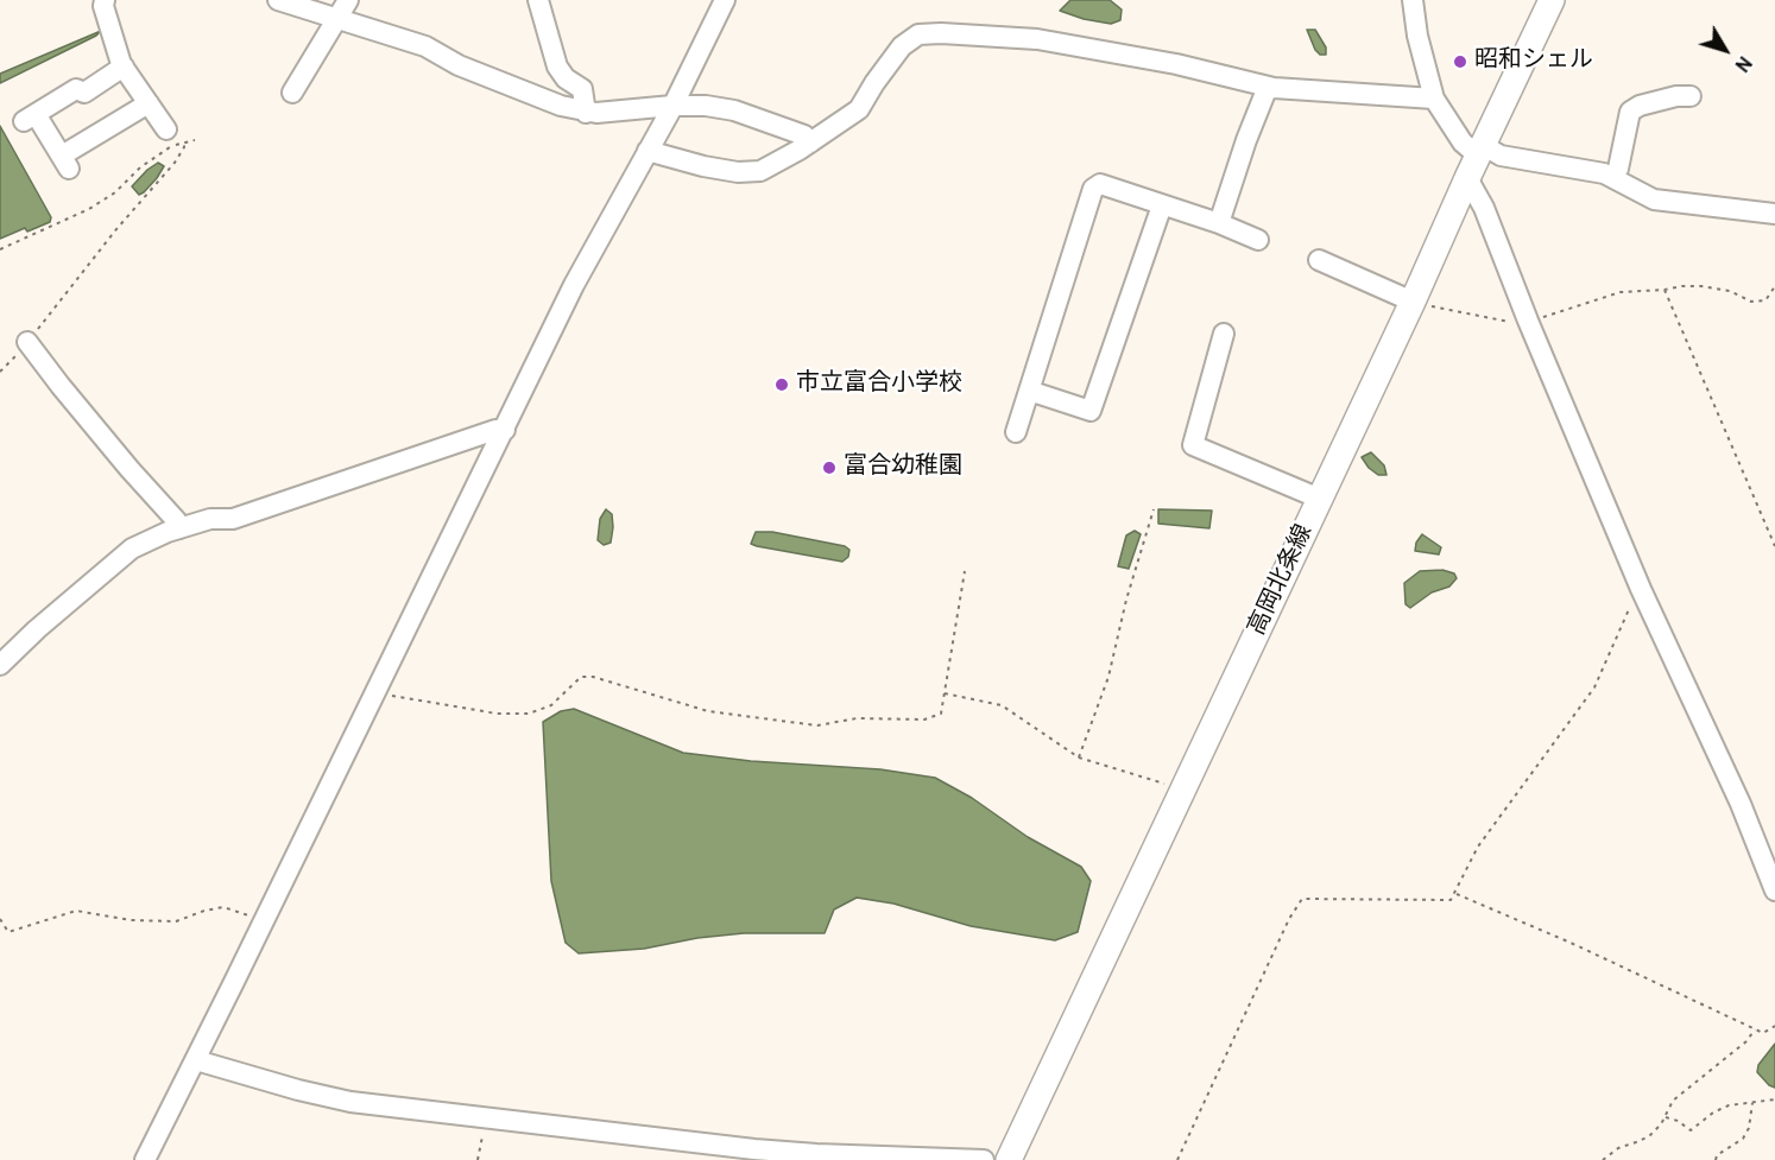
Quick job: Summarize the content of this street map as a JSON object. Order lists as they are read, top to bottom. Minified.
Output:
{"streets":{"main road":["高岡北条線"]},"places":["昭和シェル","市立富合小学校","富合幼稚園"],"north":"bottom right"}
